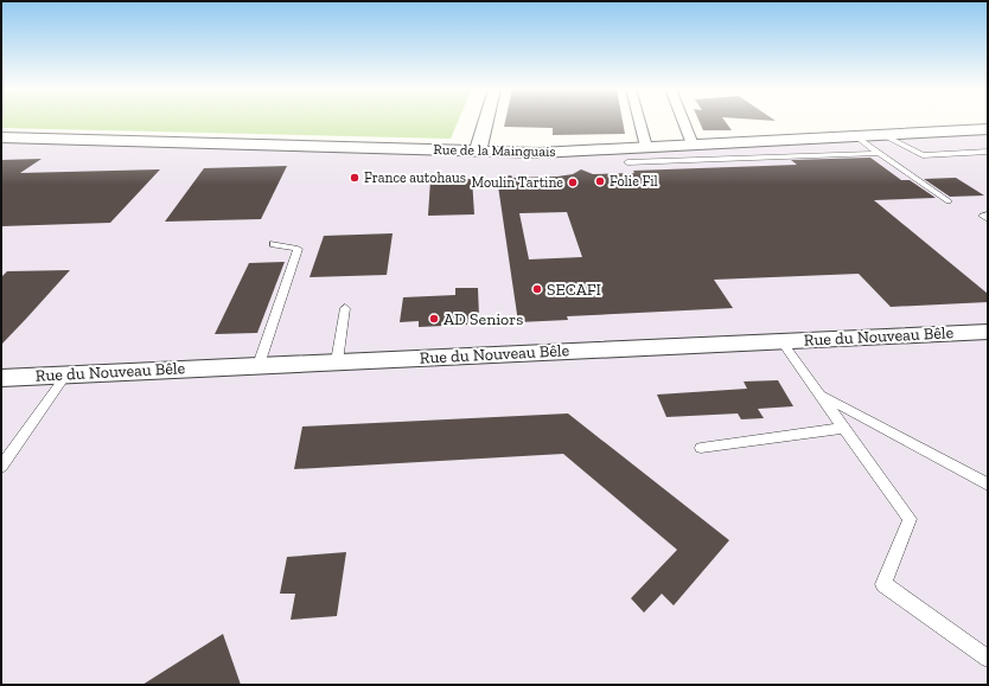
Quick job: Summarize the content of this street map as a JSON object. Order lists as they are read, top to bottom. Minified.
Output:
{"streets":{"street":["Rue de la Mainguais","Rue du Nouveau Bêle"]},"places":["France autohaus","Folie Fil","Moulin Tartine","SECAFI","AD Seniors"]}
